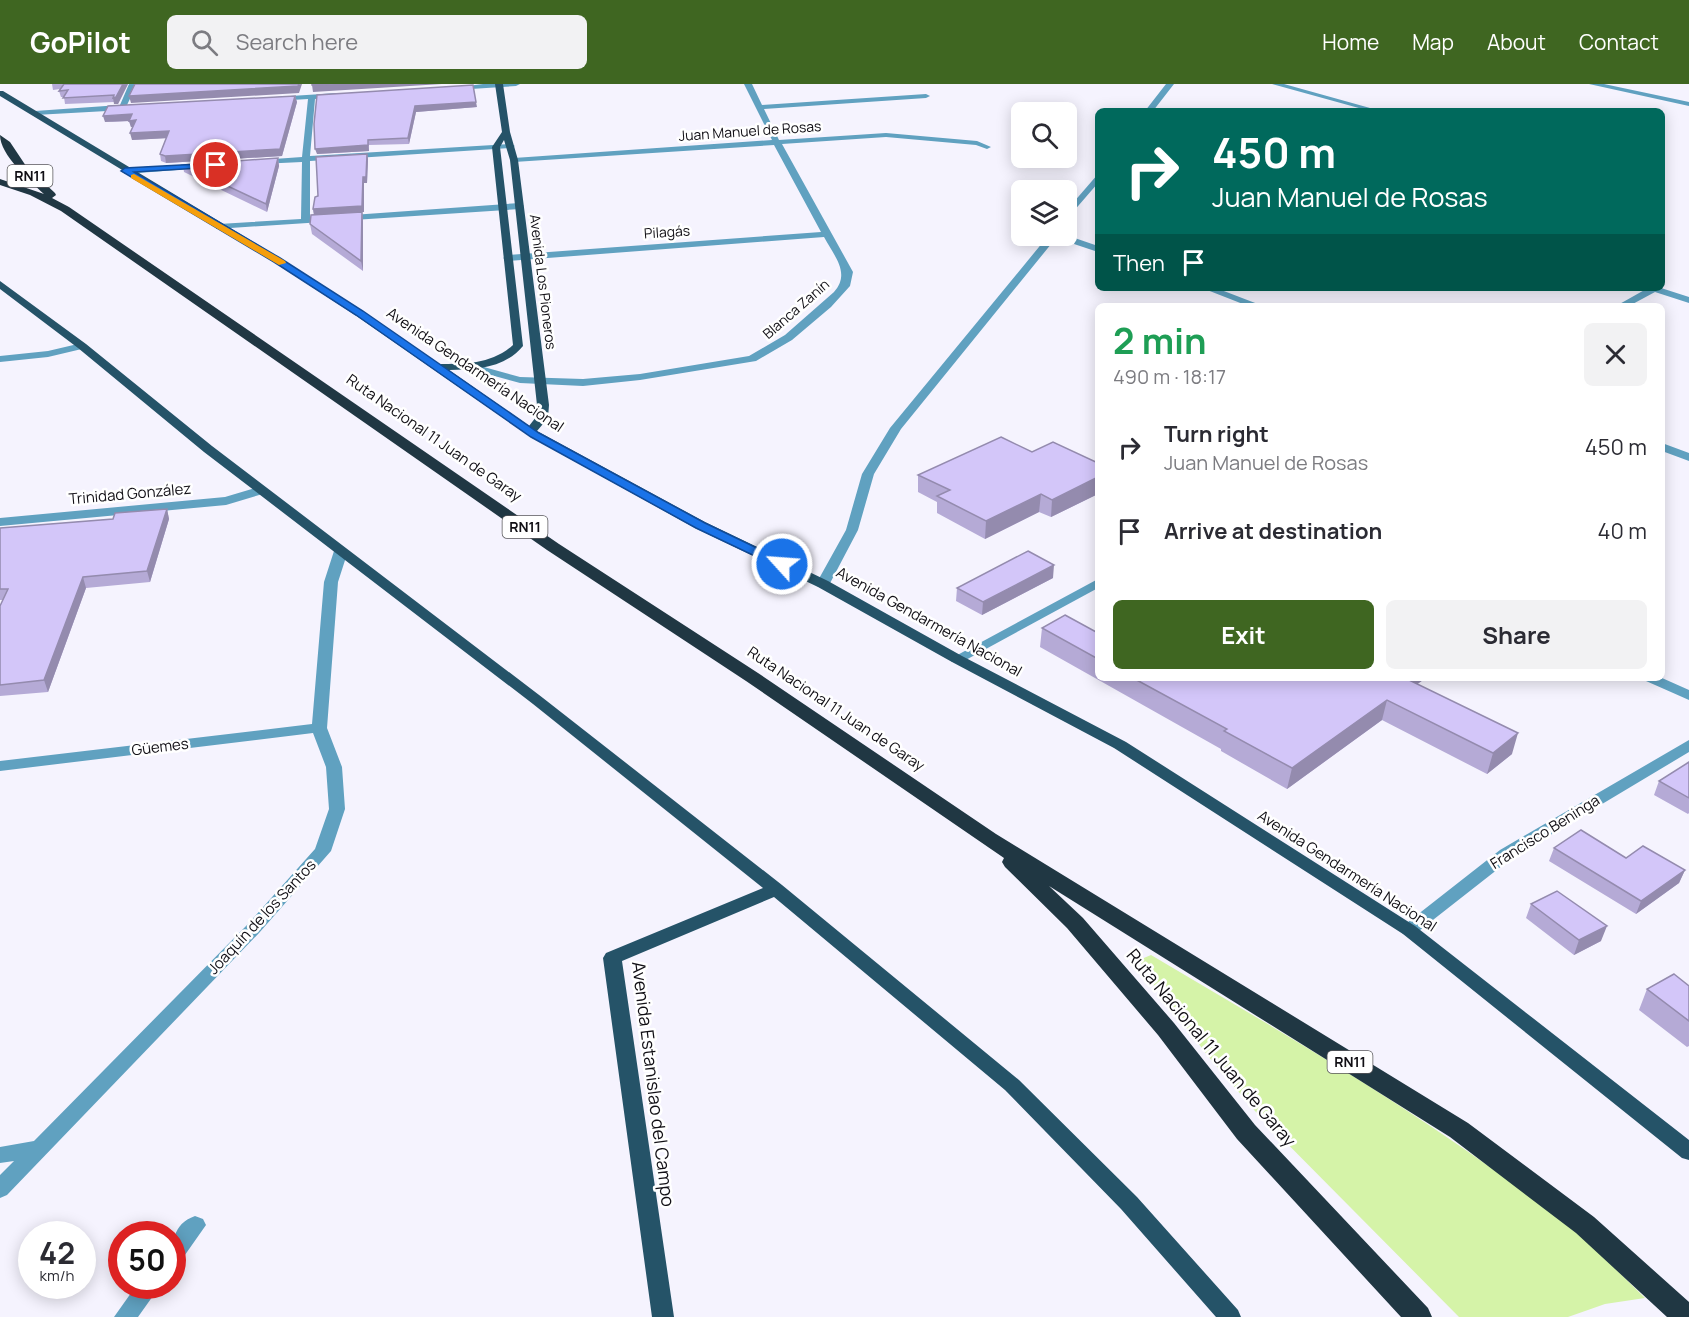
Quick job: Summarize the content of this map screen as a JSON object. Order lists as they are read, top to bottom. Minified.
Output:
{"streets":{"highway":["RN11","Ruta Nacional 11 Juan de Garay"],"main road":["Avenida Los Pioneros","Avenida Gendarmería Nacional","Avenida Estanislao del Campo"],"street":["Juan Manuel de Rosas","Pilagás","Blanca Zanín","Trinidad González","Güemes","Francisco Beninga","Joaquín de los Santos"]},"crossings":[["Juan Manuel de Rosas","Avenida Los Pioneros"],["Juan Manuel de Rosas","Blanca Zanín"],["Pilagás","Avenida Los Pioneros"],["Pilagás","Blanca Zanín"],["Avenida Los Pioneros","Blanca Zanín"],["Avenida Los Pioneros","Avenida Gendarmería Nacional"],["Avenida Gendarmería Nacional","Francisco Beninga"],["Güemes","Joaquín de los Santos"]],"page":{"header":"GoPilot","search":"Search here","nav":["Home","Map","About","Contact"],"turn":["450 m","Juan Manuel de Rosas"],"then":"Then","heading":["2 min","490 m · 18:17"],"list":[{"name":"Turn right","note":"Juan Manuel de Rosas","value":"450 m"},{"name":"Arrive at destination","value":"40 m"}],"buttons":["Exit","Share"],"speed":"42 km/h","limit":"50"}}
